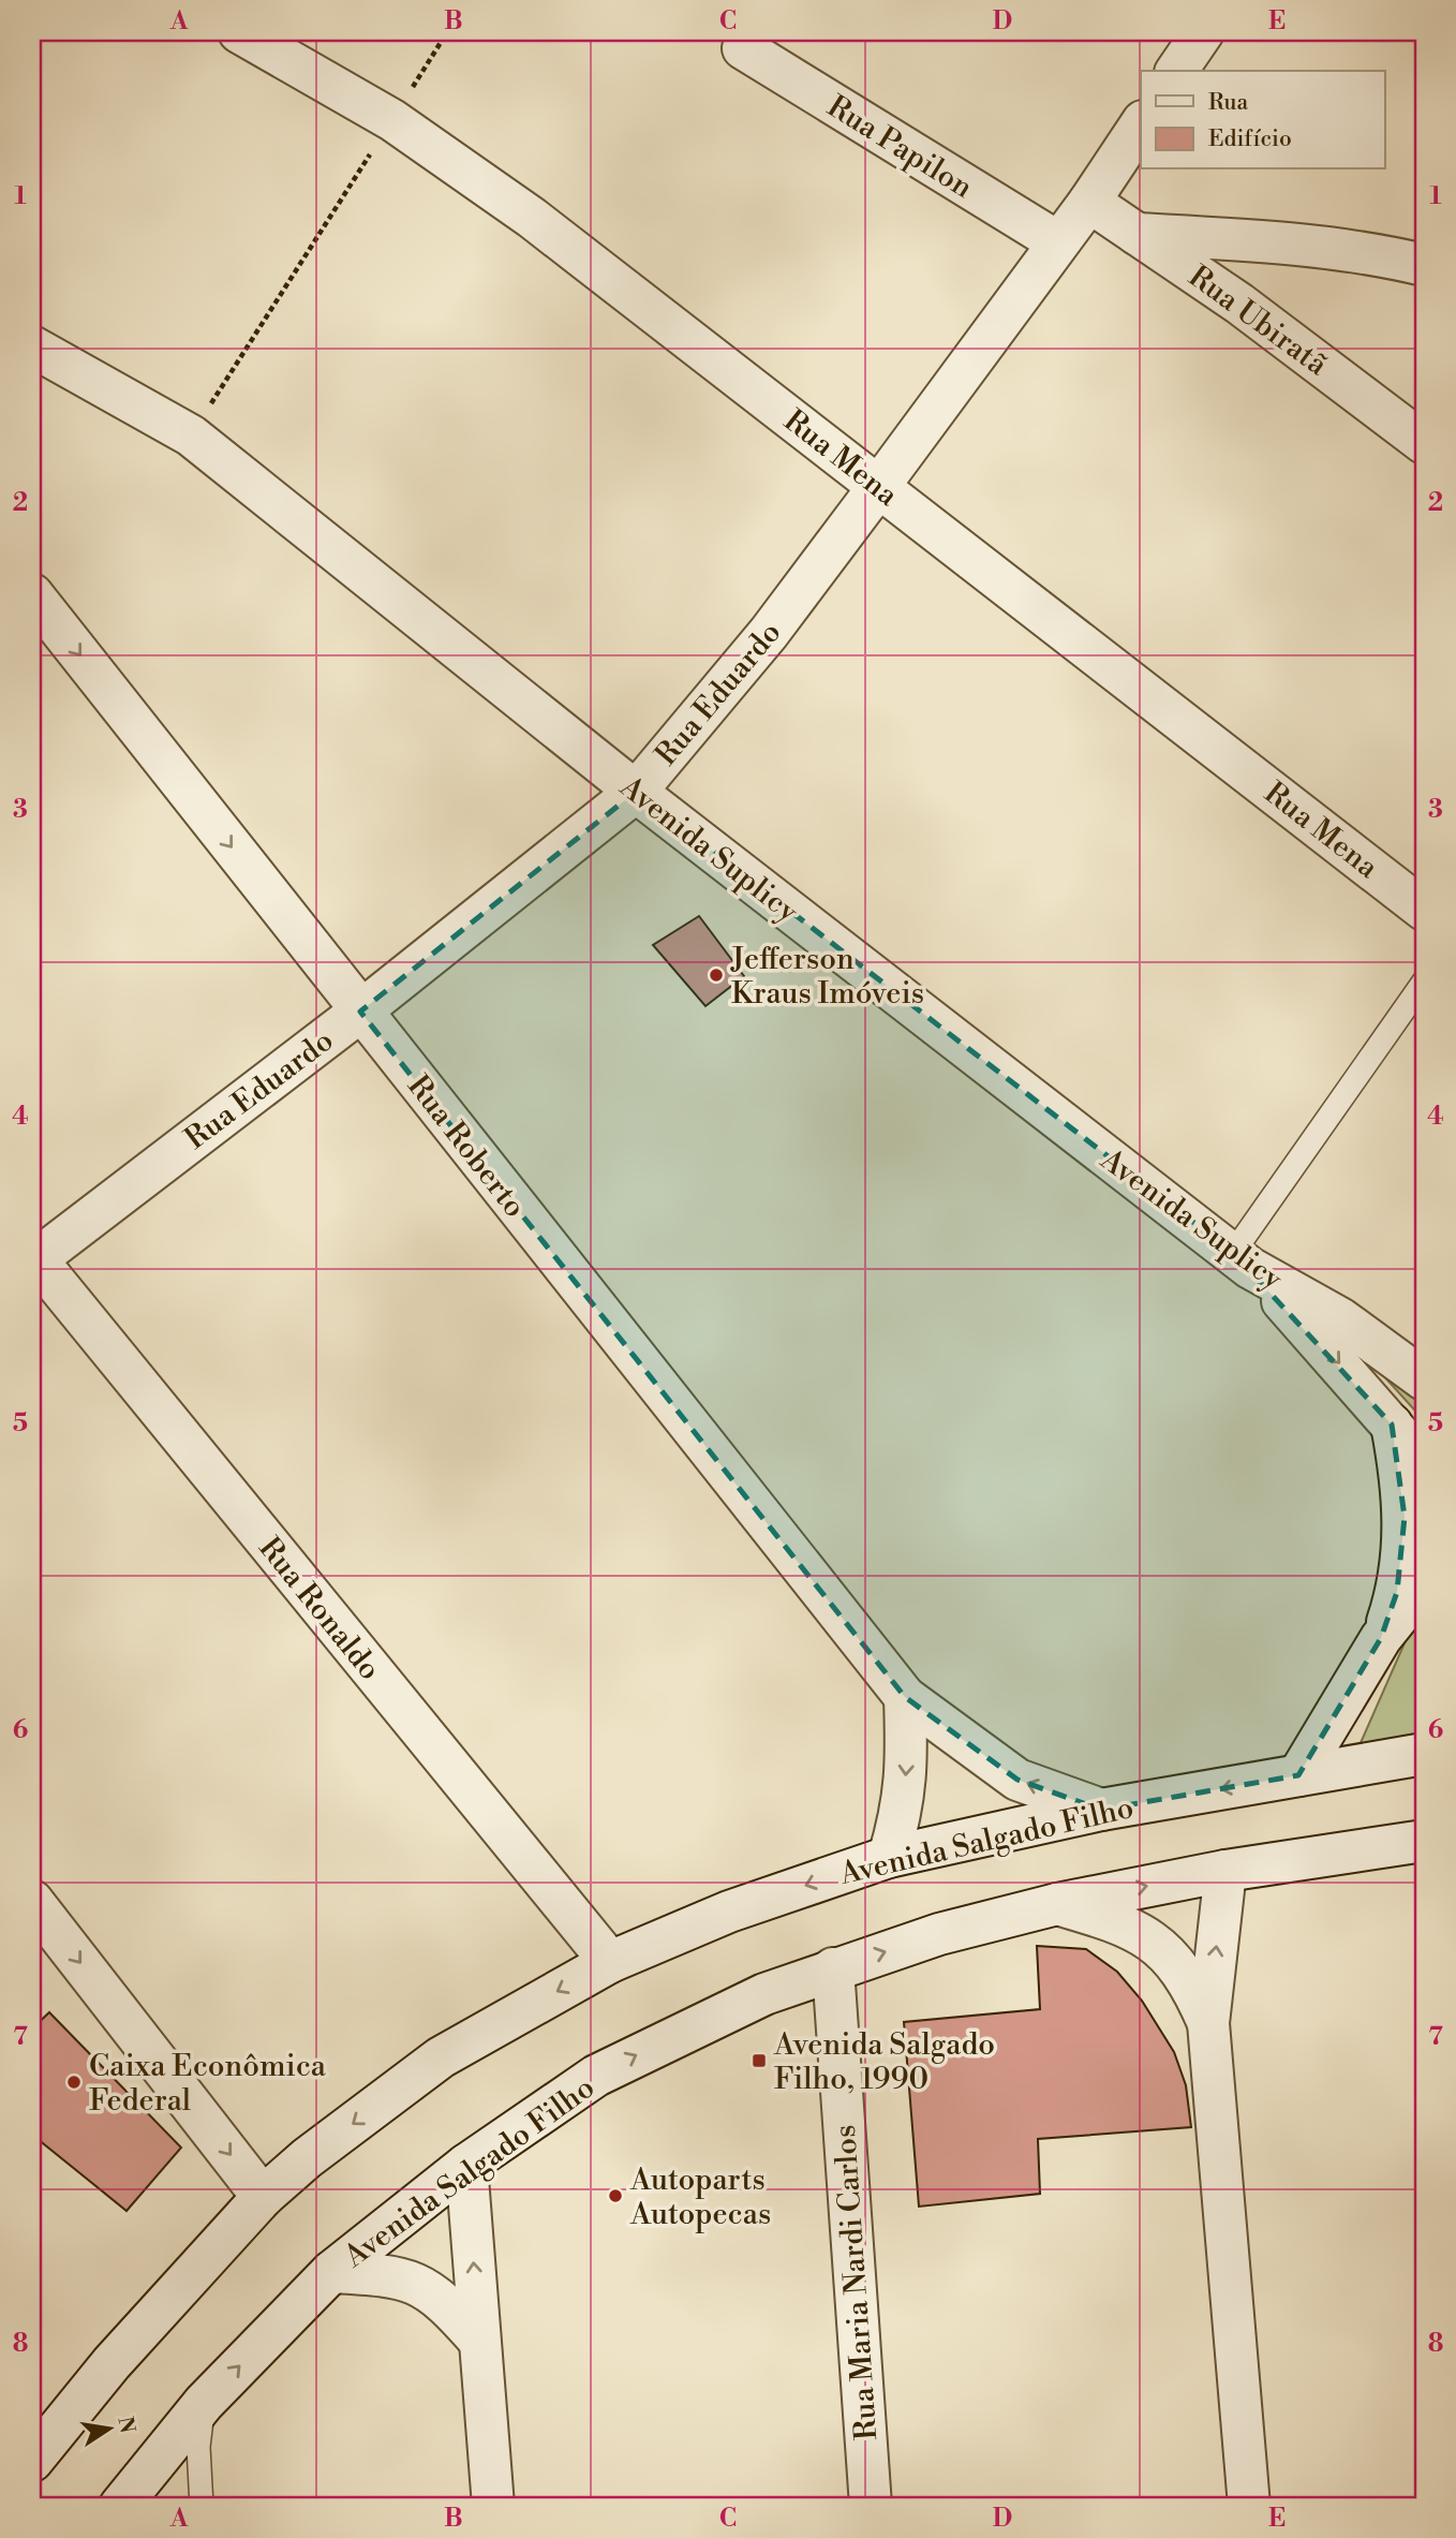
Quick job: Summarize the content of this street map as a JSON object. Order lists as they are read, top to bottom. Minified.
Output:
{"streets":{"street":["Rua Papilon","Rua Ubiratã","Rua Mena","Rua Eduardo","Avenida Suplicy","Rua Roberto","Rua Ronaldo","Avenida Salgado Filho","Rua Maria Nardi Carlos"]},"crossings":[["Rua Papilon","Rua Eduardo"],["Rua Ubiratã","Rua Eduardo"],["Rua Mena","Rua Eduardo"],["Rua Eduardo","Avenida Suplicy"],["Rua Eduardo","Rua Roberto"],["Rua Eduardo","Rua Ronaldo"],["Rua Roberto","Avenida Salgado Filho"],["Rua Ronaldo","Avenida Salgado Filho"],["Avenida Salgado Filho","Rua Maria Nardi Carlos"]],"places":{"other":["Jefferson Kraus Imóveis","Caixa Econômica Federal","Autoparts Autopecas"],"transit":["Avenida Salgado Filho, 1990"]},"legend":["Rua","Edifício"],"north":"right","grid":{"columns":["A","B","C","D","E"],"rows":["1","2","3","4","5","6","7","8"]}}
